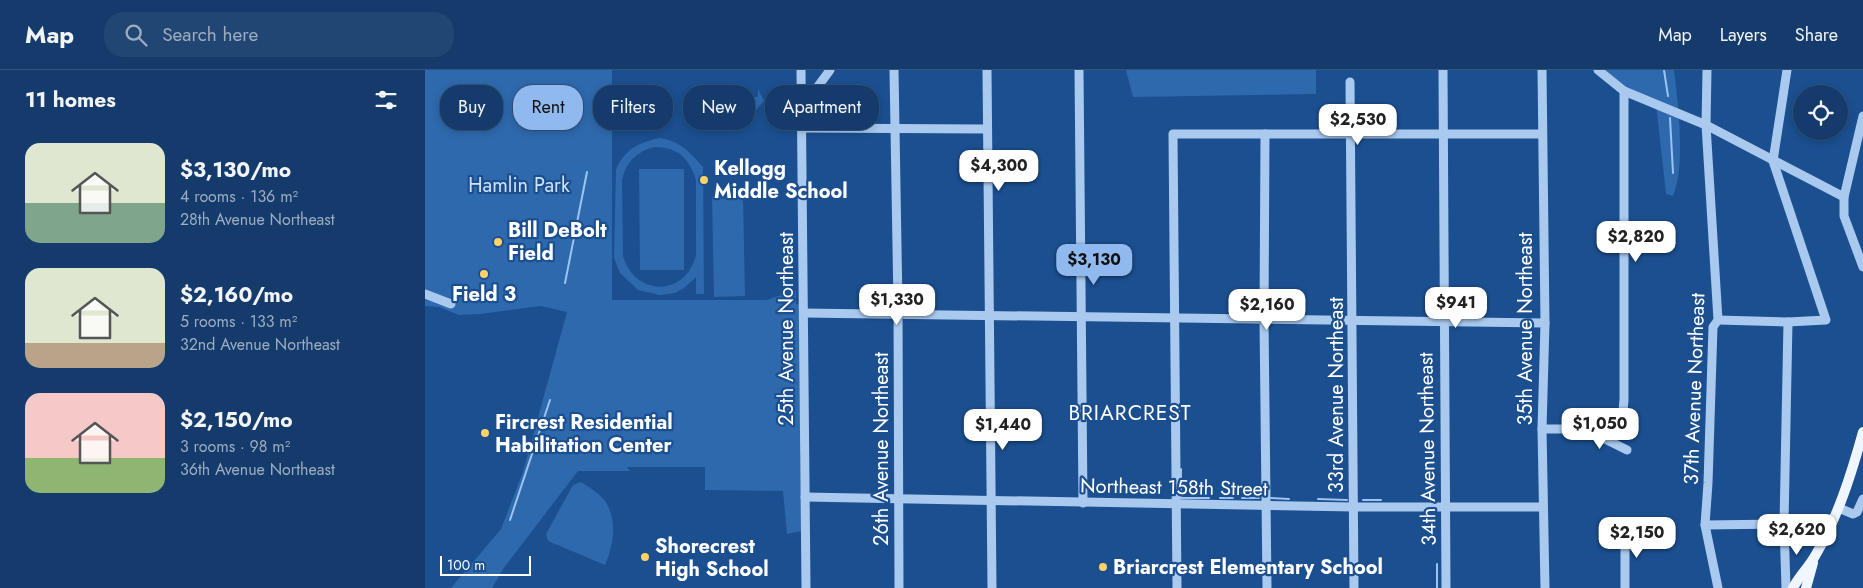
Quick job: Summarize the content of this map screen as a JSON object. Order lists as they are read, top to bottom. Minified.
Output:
{"streets":{"street":["25th Avenue Northeast","35th Avenue Northeast","37th Avenue Northeast","33rd Avenue Northeast","26th Avenue Northeast","34th Avenue Northeast","Northeast 158th Street"]},"crossings":[["25th Avenue Northeast","Northeast 158th Street"],["35th Avenue Northeast","Northeast 158th Street"],["33rd Avenue Northeast","Northeast 158th Street"],["26th Avenue Northeast","Northeast 158th Street"],["34th Avenue Northeast","Northeast 158th Street"]],"districts":["BRIARCREST"],"parks":["Hamlin Park"],"places":["Kellogg Middle School","Bill DeBolt Field","Field 3","Fircrest Residential Habilitation Center","Shorecrest High School","Briarcrest Elementary School"],"scale_bar":"100 m","page":{"header":"Map","search":"Search here","nav":["Map","Layers","Share"],"heading":"11 homes","chip":["Buy","Rent","Filters","New","Apartment"],"price":["$2,530","$4,300","$2,820","$3,130","$1,330","$941","$2,160","$1,050","$1,440","$2,620","$2,150"],"list":[{"name":"$3,130/mo","note":"4 rooms · 136 m² · 28th Avenue Northeast"},{"name":"$2,160/mo","note":"5 rooms · 133 m² · 32nd Avenue Northeast"},{"name":"$2,150/mo","note":"3 rooms · 98 m² · 36th Avenue Northeast"}],"scale":"100 m"}}
